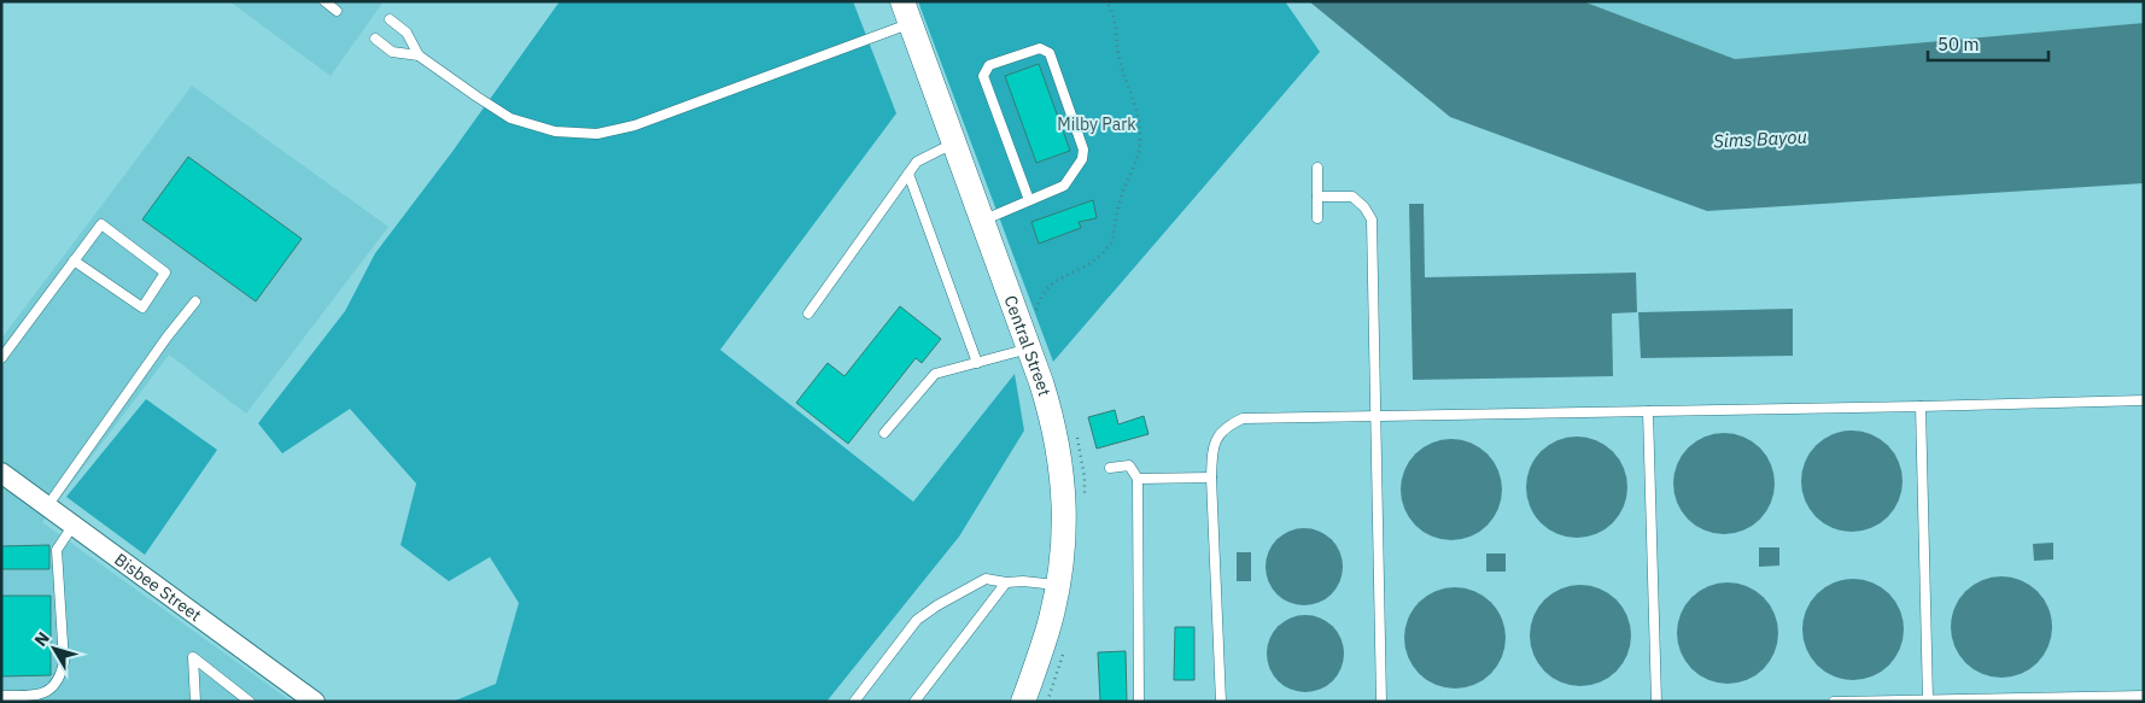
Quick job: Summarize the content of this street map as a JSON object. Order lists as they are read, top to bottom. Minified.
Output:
{"streets":{"street":["Central Street","Bisbee Street"]},"water":["Sims Bayou"],"parks":["Milby Park"],"scale_bar":"50 m","north":"top left"}
